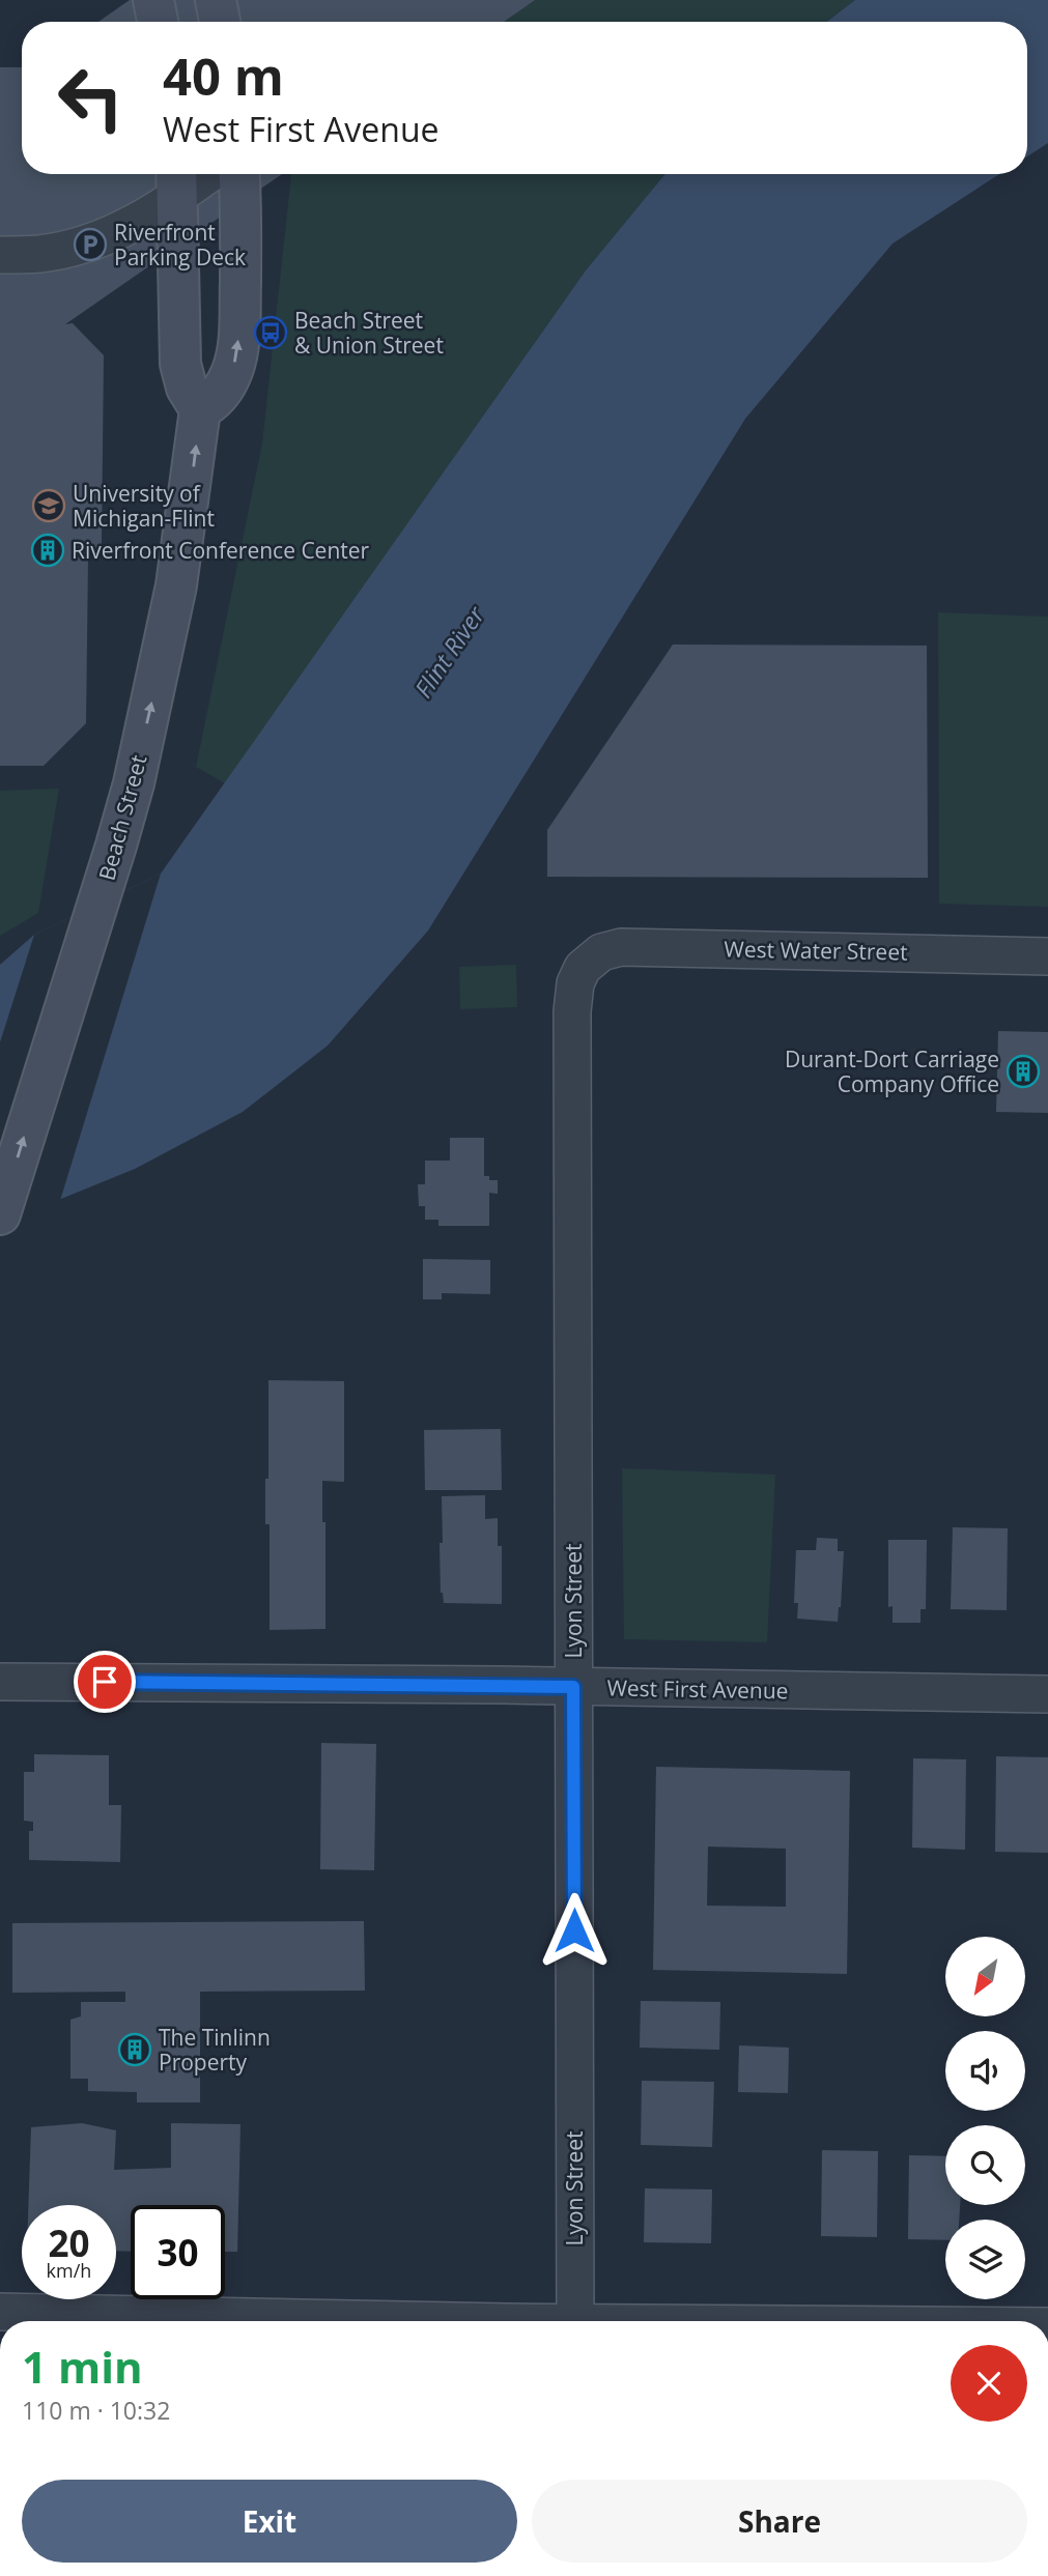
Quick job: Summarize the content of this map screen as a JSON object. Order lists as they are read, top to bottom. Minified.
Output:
{"streets":{"street":["Beach Street","West Water Street","Lyon Street","West First Avenue"]},"crossings":[["West Water Street","Lyon Street"],["Lyon Street","West First Avenue"]],"one_way":["Beach Street"],"water":["Flint River"],"places":{"parking":["Riverfront Parking Deck"],"bus stop":["Beach Street & Union Street"],"school or university":["University of Michigan-Flint"],"building":["Riverfront Conference Center","Durant-Dort Carriage Company Office","The Tinlinn Property"]},"north":"bottom left","page":{"turn":["40 m","West First Avenue"],"speed":"20 km/h","limit":"30","heading":["1 min","110 m · 10:32"],"buttons":["Exit","Share"]}}
